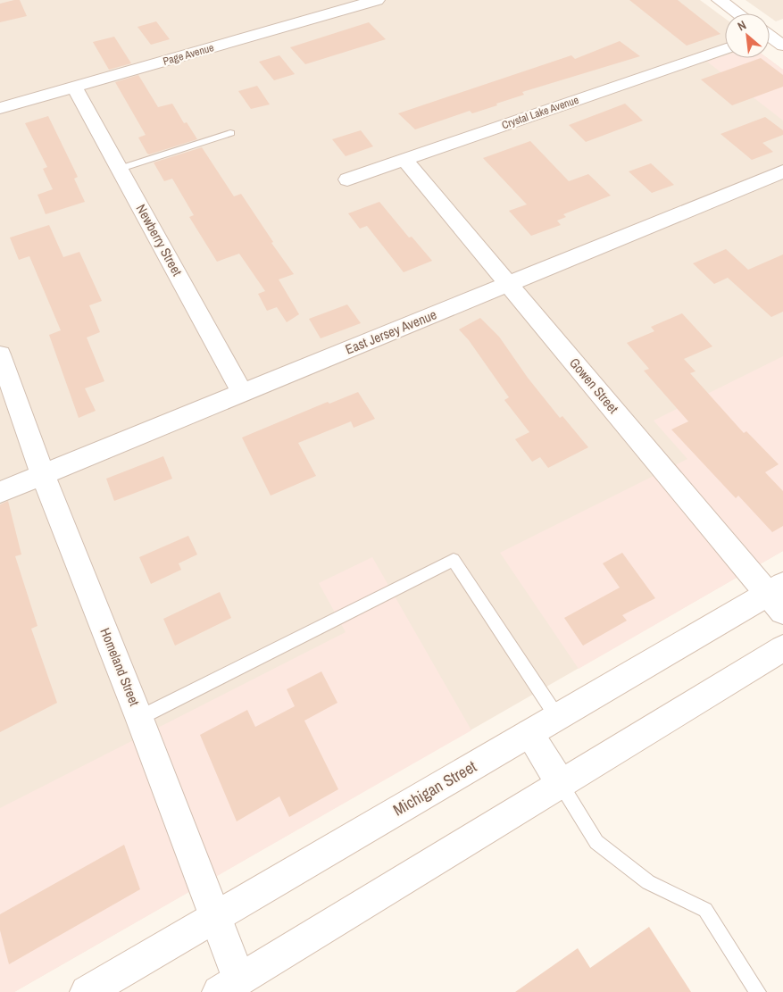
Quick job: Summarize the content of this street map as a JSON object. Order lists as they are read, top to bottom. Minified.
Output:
{"streets":{"street":["Page Avenue","Crystal Lake Avenue","Newberry Street","East Jersey Avenue","Gowen Street","Homeland Street","Michigan Street"]},"crossings":[["Page Avenue","Newberry Street"],["Crystal Lake Avenue","Gowen Street"],["Newberry Street","East Jersey Avenue"],["East Jersey Avenue","Gowen Street"],["East Jersey Avenue","Homeland Street"],["Gowen Street","Michigan Street"],["Homeland Street","Michigan Street"]],"north":"top left"}
